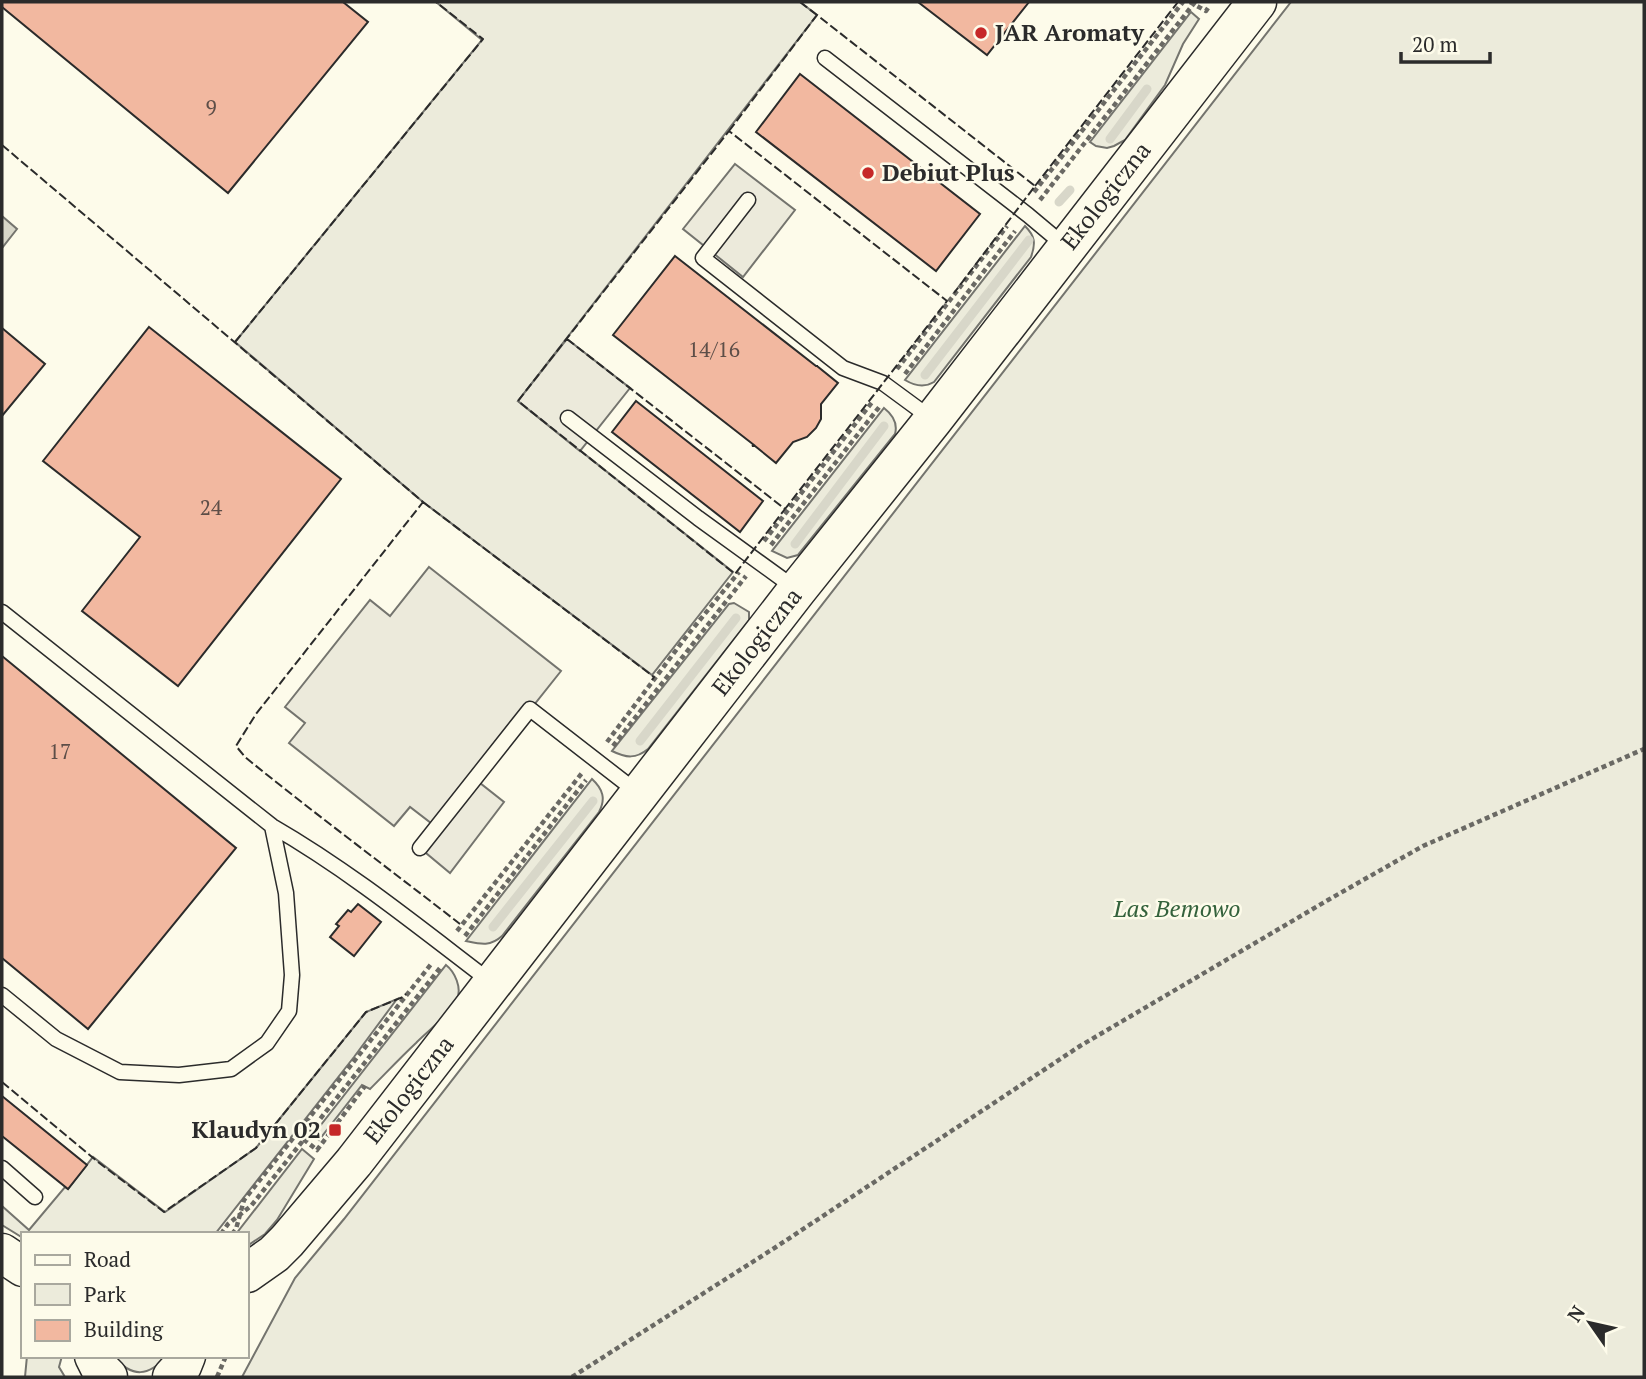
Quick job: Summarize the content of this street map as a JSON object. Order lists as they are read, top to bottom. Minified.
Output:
{"streets":{"street":["Ekologiczna"]},"parks":["Las Bemowo"],"places":{"other":["JAR Aromaty","Debiut Plus"],"transit":["Klaudyn 02"]},"house_numbers":["9","14/16","24","17"],"legend":["Road","Park","Building"],"scale_bar":"20 m","north":"top left"}
